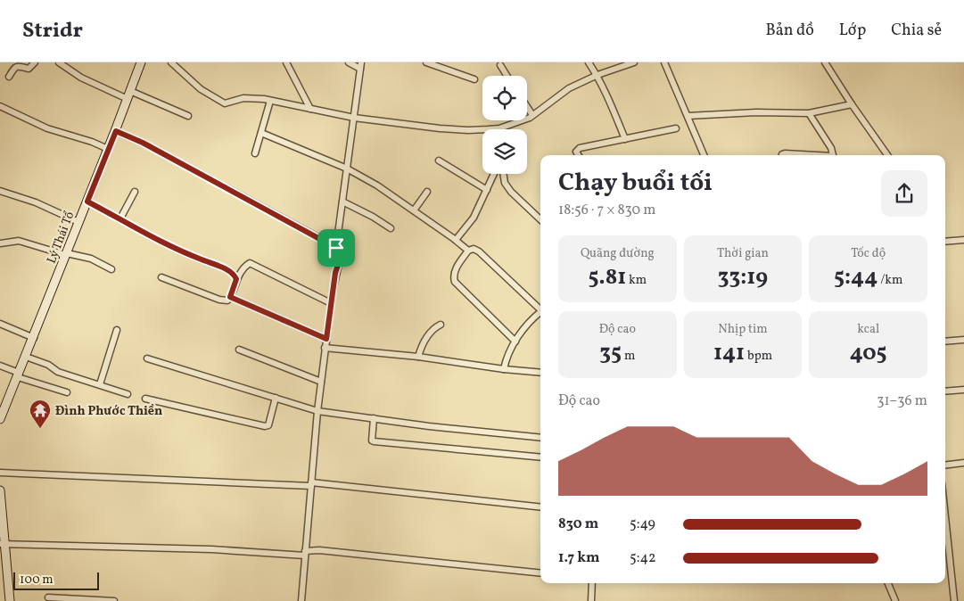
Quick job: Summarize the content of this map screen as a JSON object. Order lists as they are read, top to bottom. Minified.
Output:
{"streets":{"main road":["Lý Thái Tổ"]},"places":{"temple":["Đình Phước Thiền"]},"scale_bar":"100 m","page":{"header":"Stridr","nav":["Bản đồ","Lớp","Chia sẻ"],"heading":["Chạy buổi tối","18:56 · 7 × 830 m"],"stats":[["Quãng đường","5.81 km"],["Thời gian","33:19"],["Tốc độ","5:44 /km"],["Độ cao","35 m"],["Nhịp tim","141 bpm"],["kcal","405"]],"chart":["Độ cao","31–36 m"],"list":[{"name":"830 m","note":"5:49"},{"name":"1.7 km","note":"5:42"}],"scale":"100 m"}}
